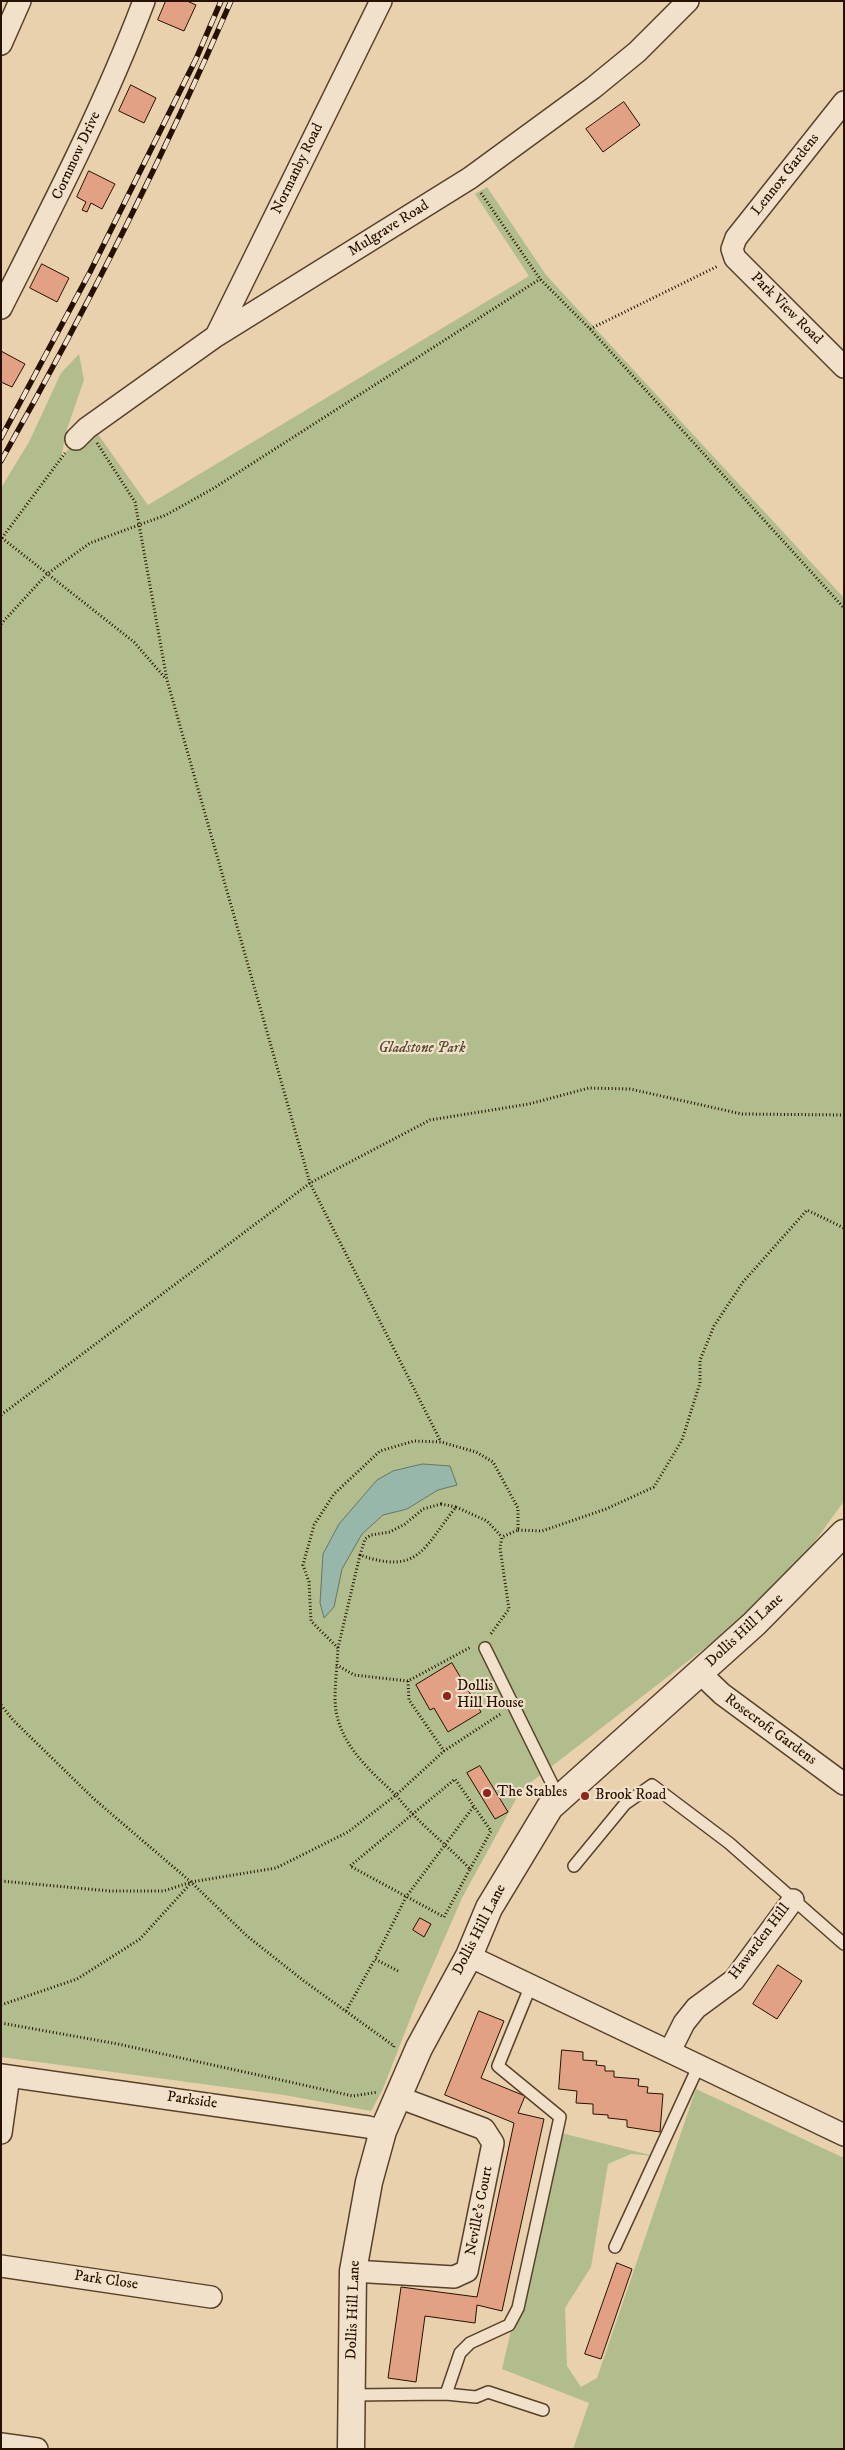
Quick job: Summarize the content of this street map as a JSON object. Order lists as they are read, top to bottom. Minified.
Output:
{"streets":{"street":["Cornmow Drive","Normanby Road","Lennox Gardens","Mulgrave Road","Park View Road","Dollis Hill Lane","Rosecroft Gardens","Hawarden Hill","Parkside","Neville's Court","Park Close"]},"crossings":[["Normanby Road","Mulgrave Road"],["Lennox Gardens","Park View Road"],["Dollis Hill Lane","Rosecroft Gardens"],["Dollis Hill Lane","Parkside"],["Dollis Hill Lane","Neville's Court"]],"parks":["Gladstone Park"],"places":["Dollis Hill House","The Stables","Brook Road"]}
